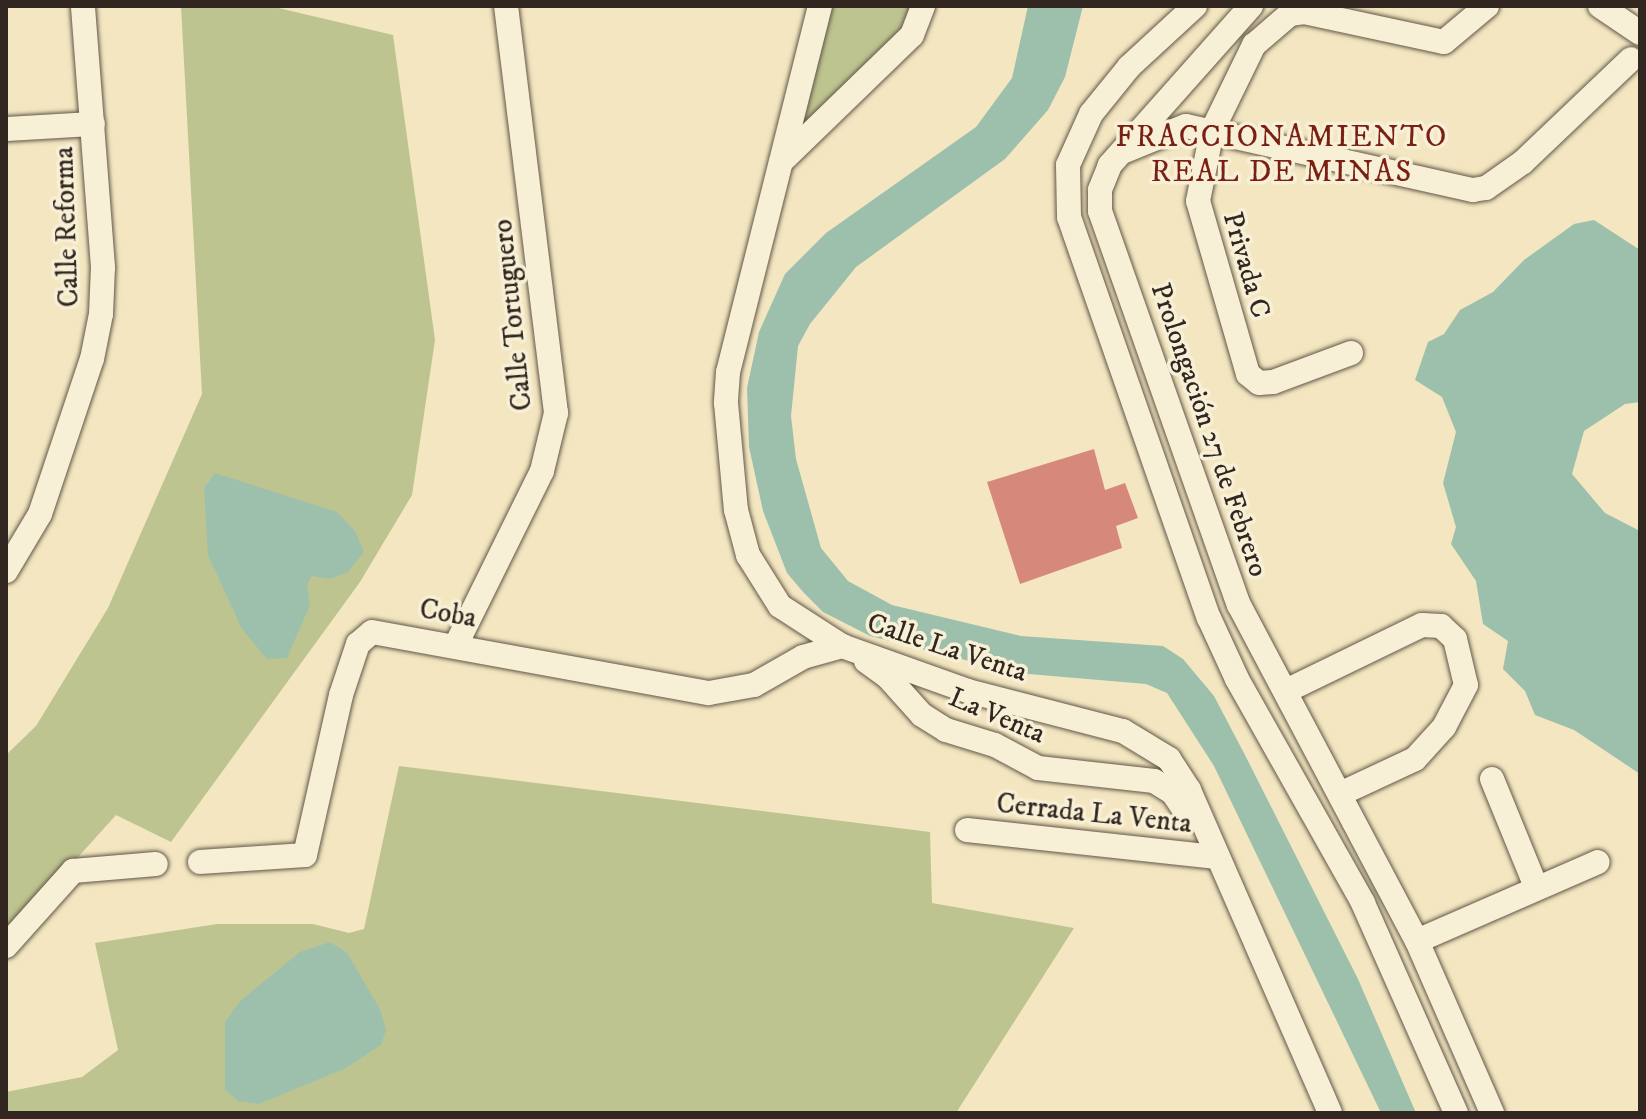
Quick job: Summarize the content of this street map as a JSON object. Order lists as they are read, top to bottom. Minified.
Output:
{"streets":{"street":["Calle Reforma","Privada C","Calle Tortuguero","Prolongación 27 de Febrero","Coba","Calle La Venta","La Venta","Cerrada La Venta"]},"crossings":[["Calle Tortuguero","Coba"],["Coba","Calle La Venta"],["Coba","La Venta"],["Calle La Venta","La Venta"],["Calle La Venta","Cerrada La Venta"],["La Venta","Cerrada La Venta"]],"districts":["FRACCIONAMIENTO REAL DE MINAS"]}
